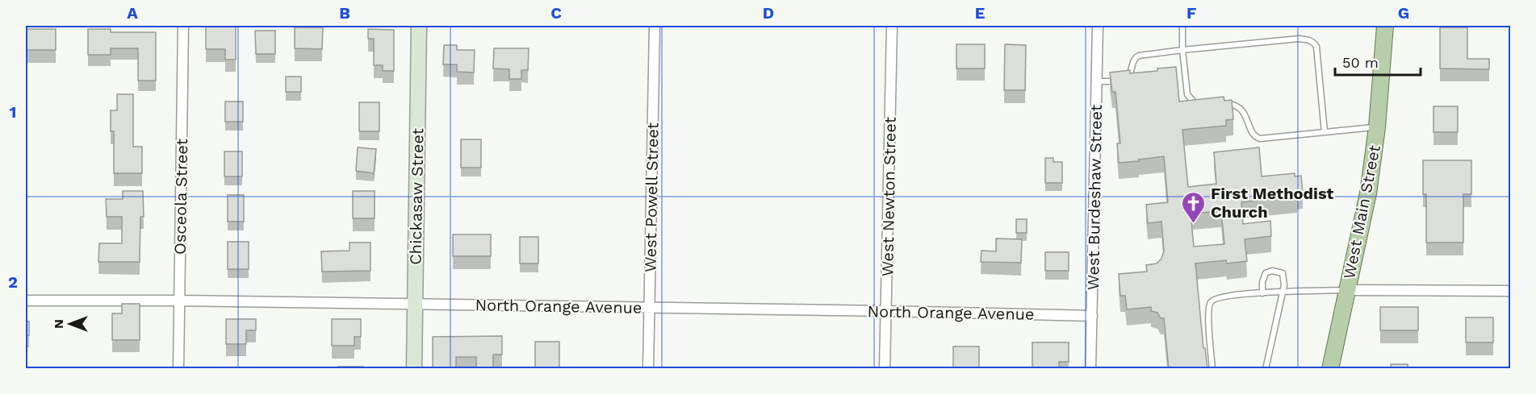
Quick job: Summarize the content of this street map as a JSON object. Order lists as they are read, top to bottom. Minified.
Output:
{"streets":{"main road":["West Main Street"],"street":["Osceola Street","Chickasaw Street","West Newton Street","West Powell Street","West Burdeshaw Street","North Orange Avenue"]},"crossings":[["Osceola Street","North Orange Avenue"],["Chickasaw Street","North Orange Avenue"],["West Newton Street","North Orange Avenue"],["West Powell Street","North Orange Avenue"],["West Burdeshaw Street","North Orange Avenue"]],"places":{"church":["First Methodist Church"]},"scale_bar":"50 m","north":"left","grid":{"columns":["A","B","C","D","E","F","G"],"rows":["1","2"]}}
